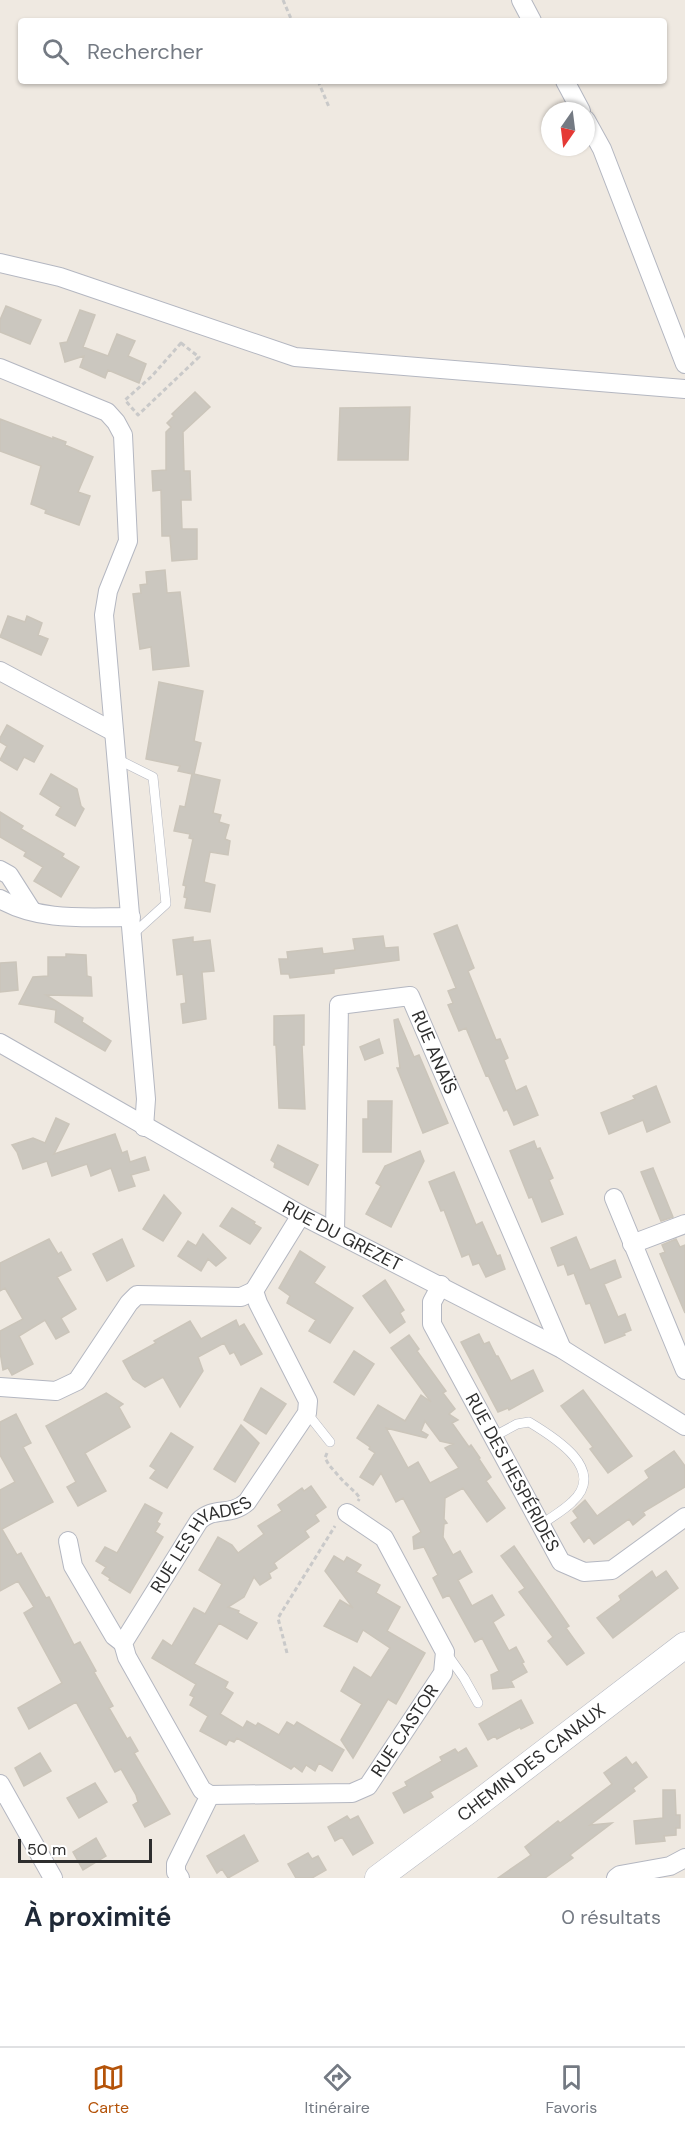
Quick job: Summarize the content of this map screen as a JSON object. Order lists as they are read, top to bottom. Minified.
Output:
{"streets":{"street":["RUE ANAÏS","RUE DU GREZET","RUE DES HESPÉRIDES","RUE LES HYADES","RUE CASTOR","CHEMIN DES CANAUX"]},"crossings":[["RUE ANAÏS","RUE DU GREZET"],["RUE DU GREZET","RUE DES HESPÉRIDES"]],"scale_bar":"50 m","north":"bottom","page":{"search":"Rechercher","scale":"50 m","heading":["À proximité","0 résultats"],"nav":["Carte","Itinéraire","Favoris"]}}
